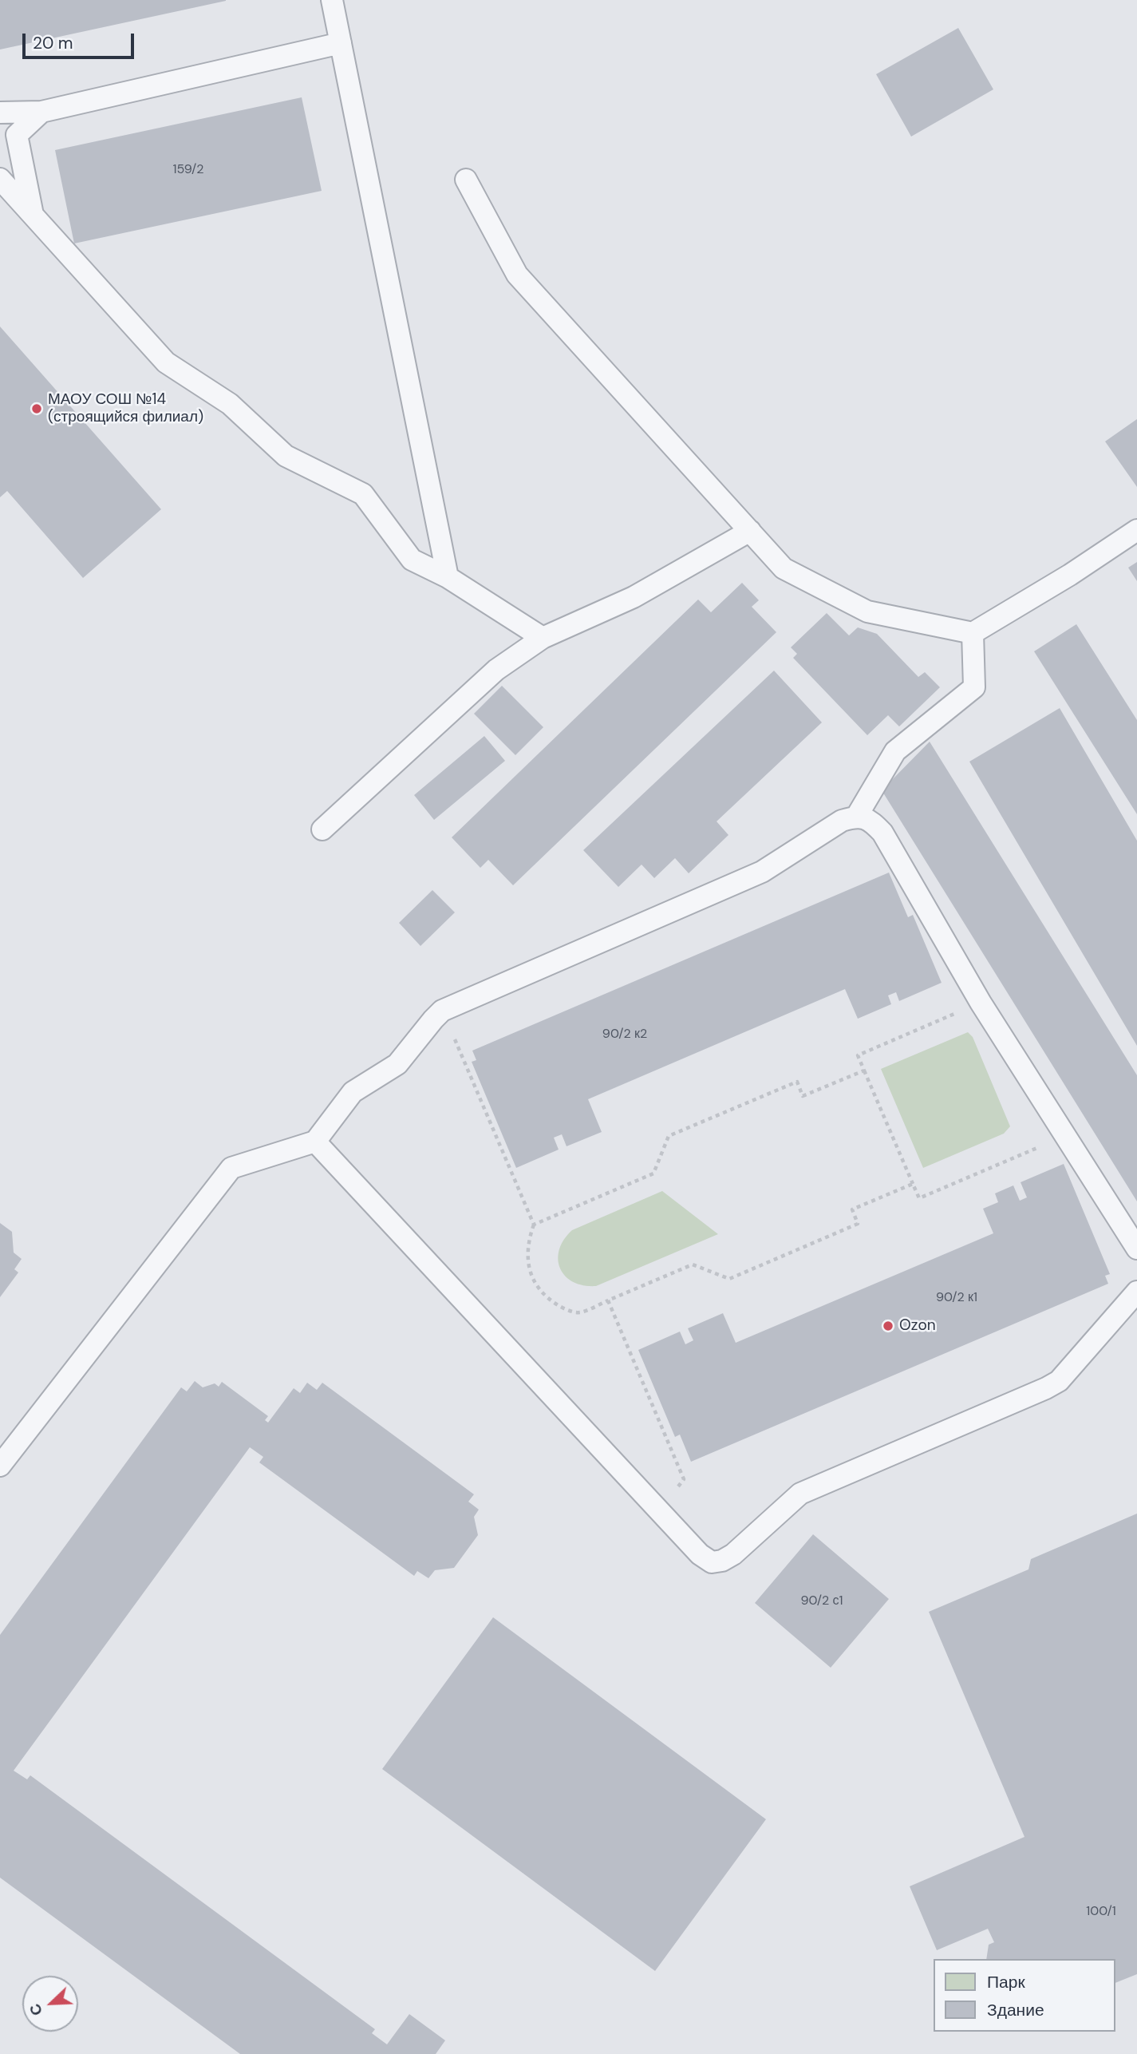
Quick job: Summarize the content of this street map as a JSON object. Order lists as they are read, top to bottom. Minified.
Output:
{"places":["МАОУ СОШ №14 (строящийся филиал)","Ozon"],"house_numbers":["159/2","90/2 к2","90/2 к1","90/2 с1","100/1"],"legend":["Парк","Здание"],"scale_bar":"20 m","north":"bottom left"}
